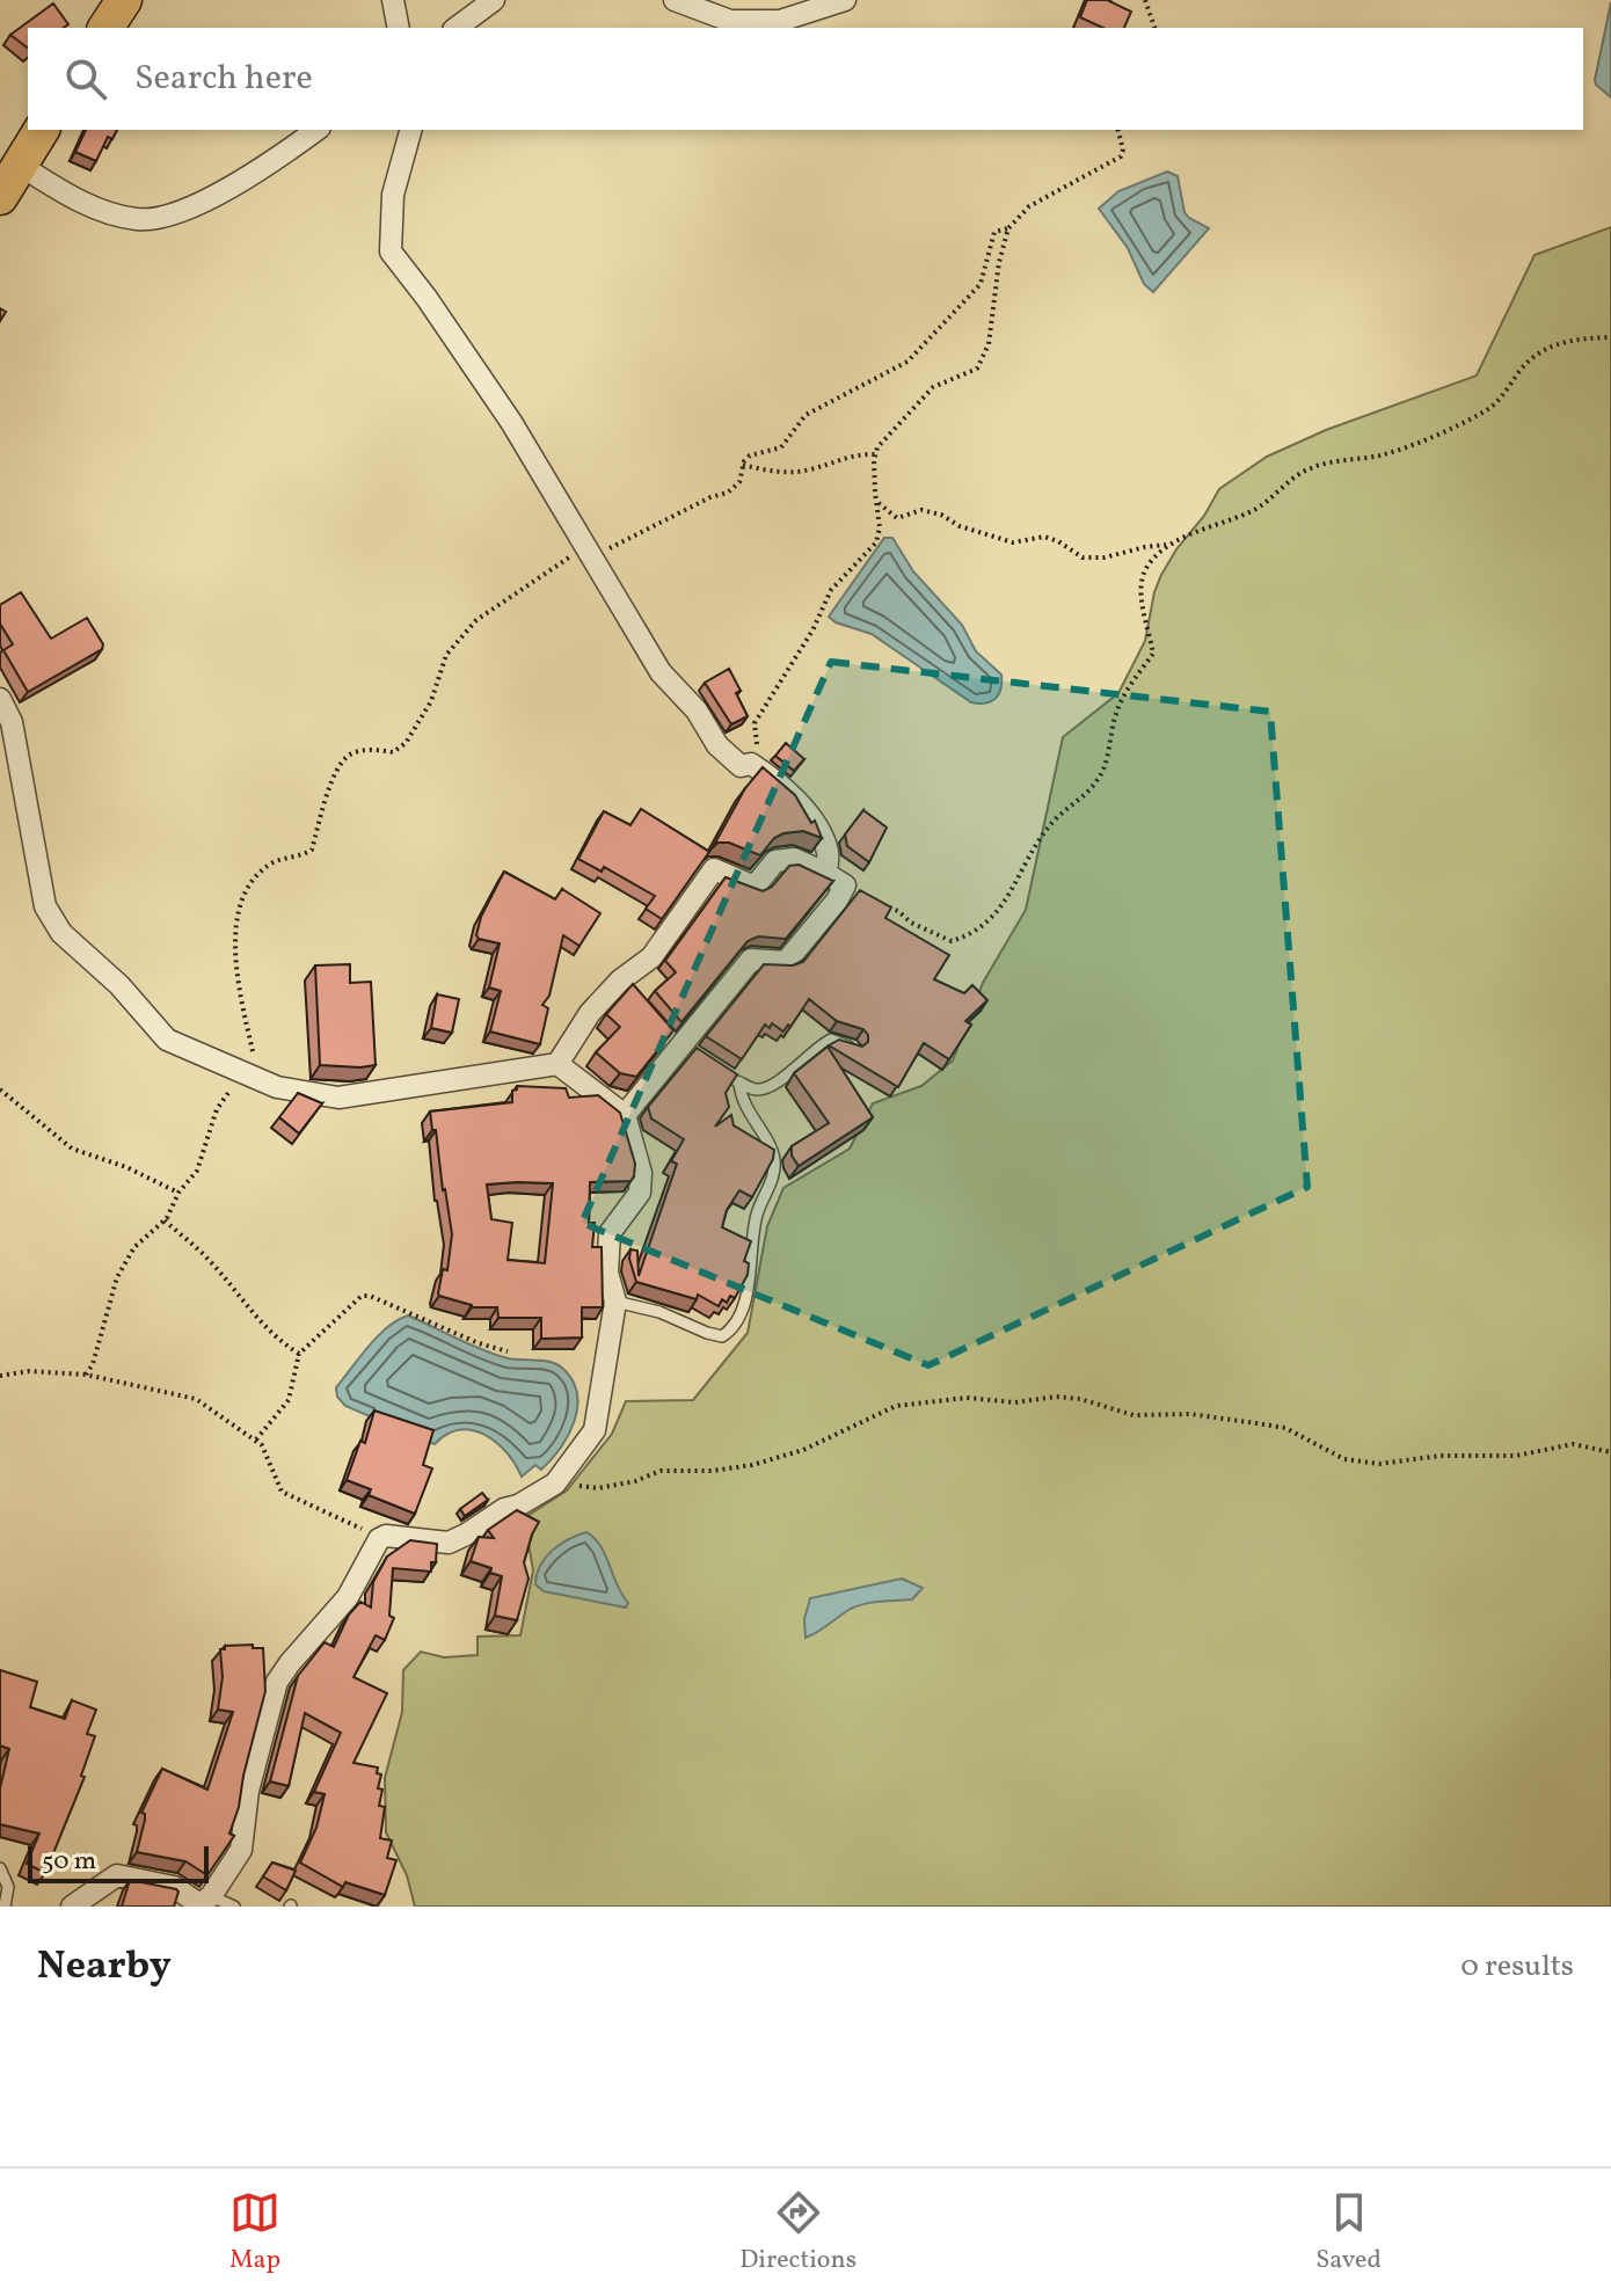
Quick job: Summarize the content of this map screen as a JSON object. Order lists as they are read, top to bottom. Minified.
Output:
{"scale_bar":"50 m","page":{"search":"Search here","scale":"50 m","heading":["Nearby","0 results"],"nav":["Map","Directions","Saved"]}}
